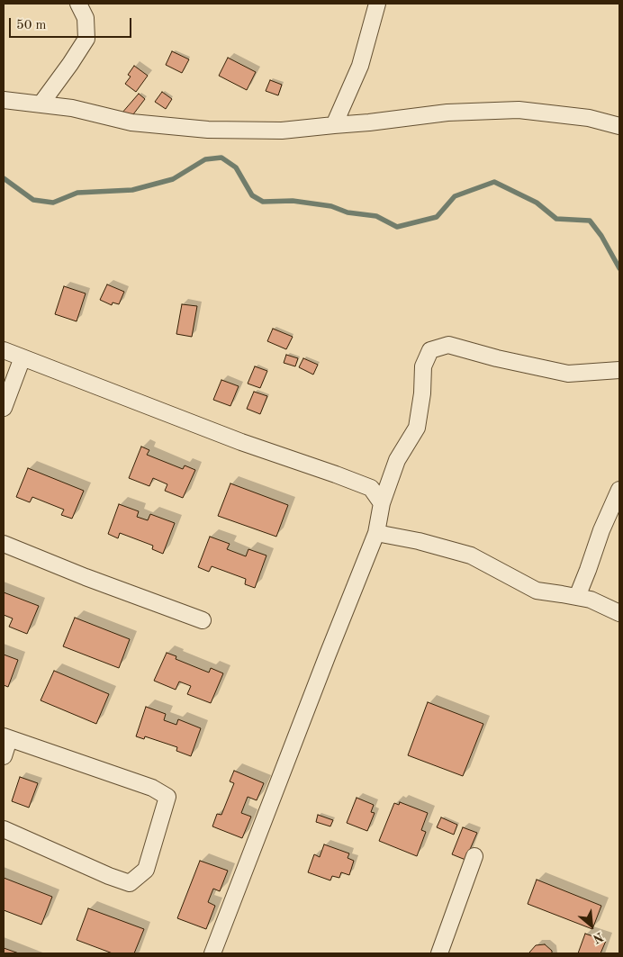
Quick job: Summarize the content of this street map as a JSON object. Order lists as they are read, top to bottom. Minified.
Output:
{"scale_bar":"50 m","north":"bottom right"}
